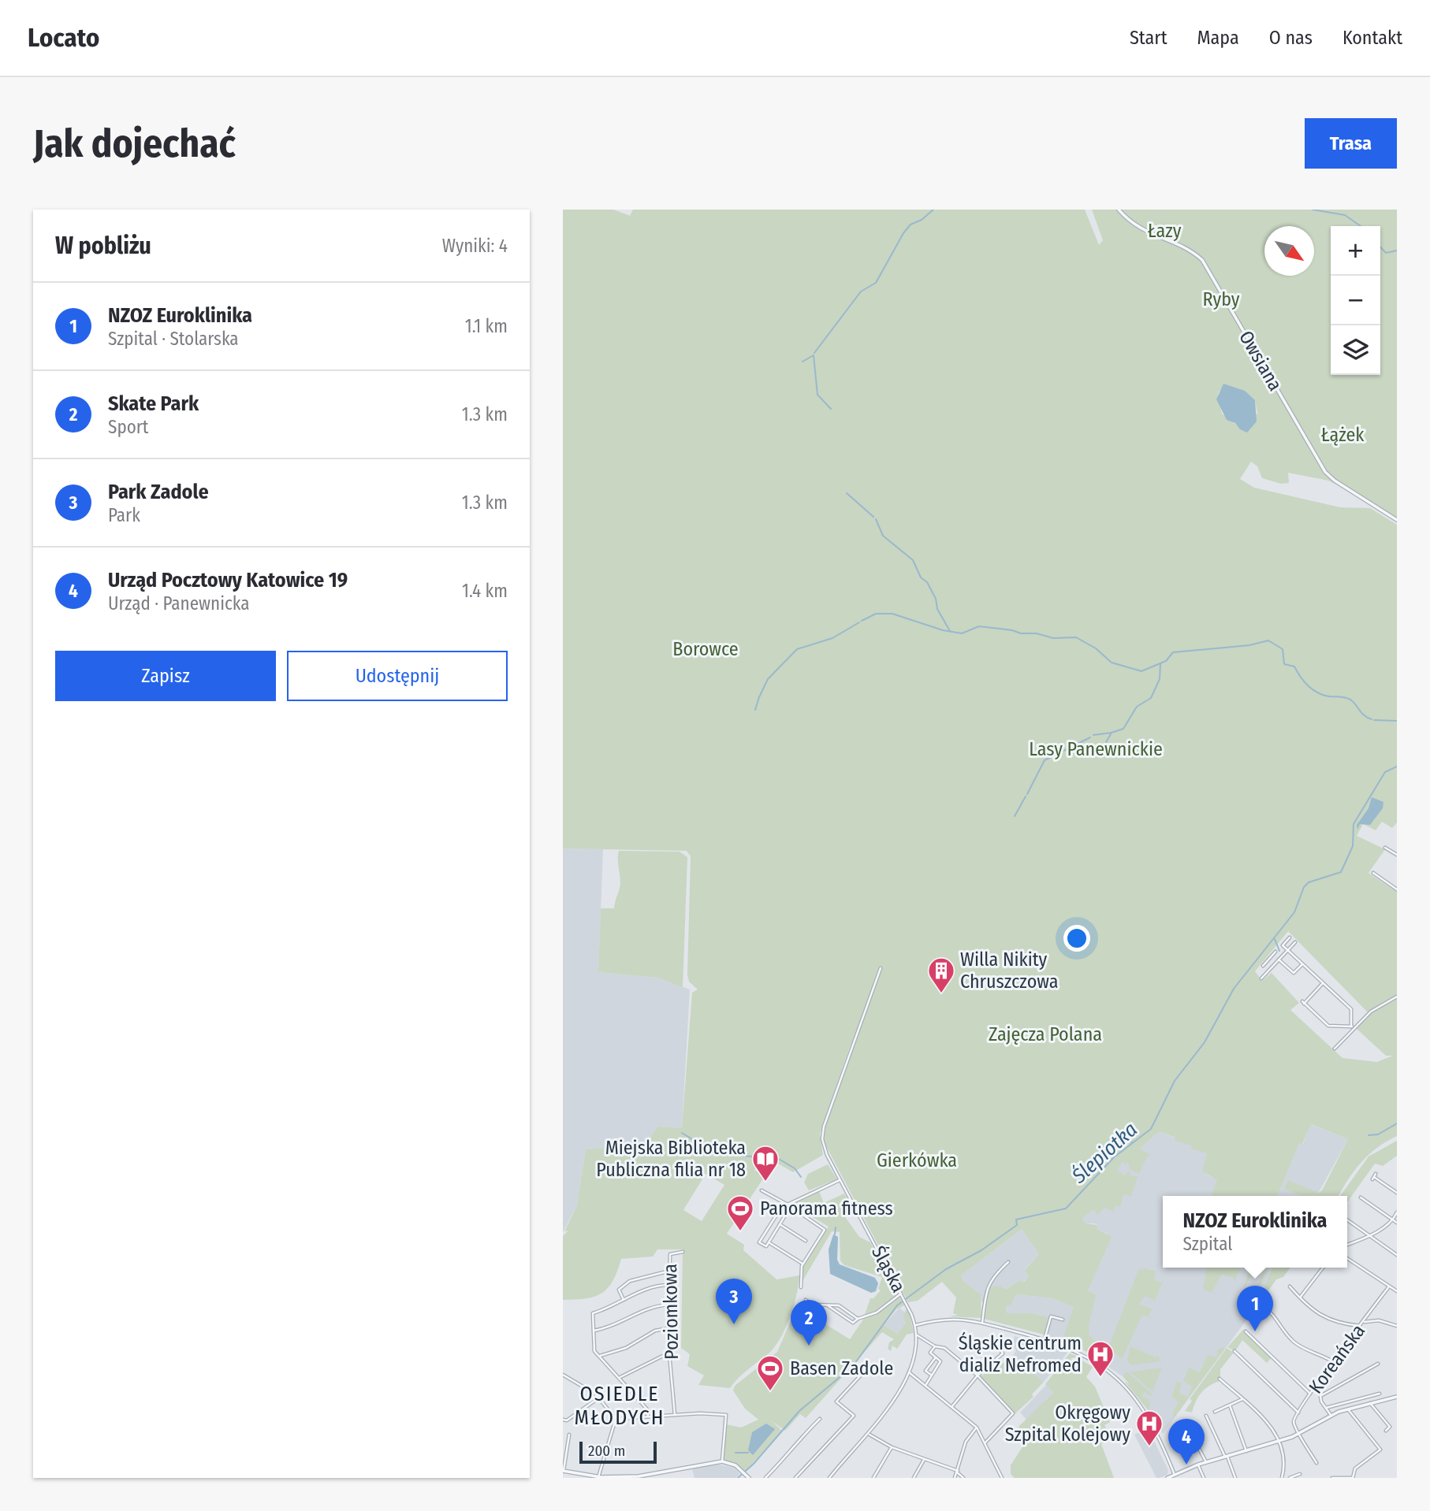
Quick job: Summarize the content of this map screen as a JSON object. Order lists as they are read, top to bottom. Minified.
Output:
{"streets":{"street":["Owsiana","Śląska","Poziomkowa","Koreańska"]},"districts":["OSIEDLE MŁODYCH"],"water":["Ślepiotka"],"parks":["Łazy","Ryby","Łążek","Borowce","Lasy Panewnickie","Zajęcza Polana","Gierkówka"],"places":{"building":["Willa Nikity Chruszczowa"],"library":["Miejska Biblioteka Publiczna filia nr 18"],"sports":["Panorama fitness","Basen Zadole"],"hospital":["Śląskie centrum dializ Nefromed","Okręgowy Szpital Kolejowy"]},"scale_bar":"200 m","north":"bottom right","page":{"header":"Locato","nav":["Start","Mapa","O nas","Kontakt"],"buttons":["Trasa",["Zapisz","Udostępnij"]],"title":"Jak dojechać","heading":["W pobliżu","Wyniki: 4"],"map_buttons":["+","−"],"list":[{"mark":"1","name":"NZOZ Euroklinika","note":"Szpital · Stolarska","value":"1.1 km"},{"mark":"2","name":"Skate Park","note":"Sport","value":"1.3 km"},{"mark":"3","name":"Park Zadole","note":"Park","value":"1.3 km"},{"mark":"4","name":"Urząd Pocztowy Katowice 19","note":"Urząd · Panewnicka","value":"1.4 km"}],"popup":["NZOZ Euroklinika","Szpital"],"pins":["3","1","2","4"],"scale":"200 m"}}
